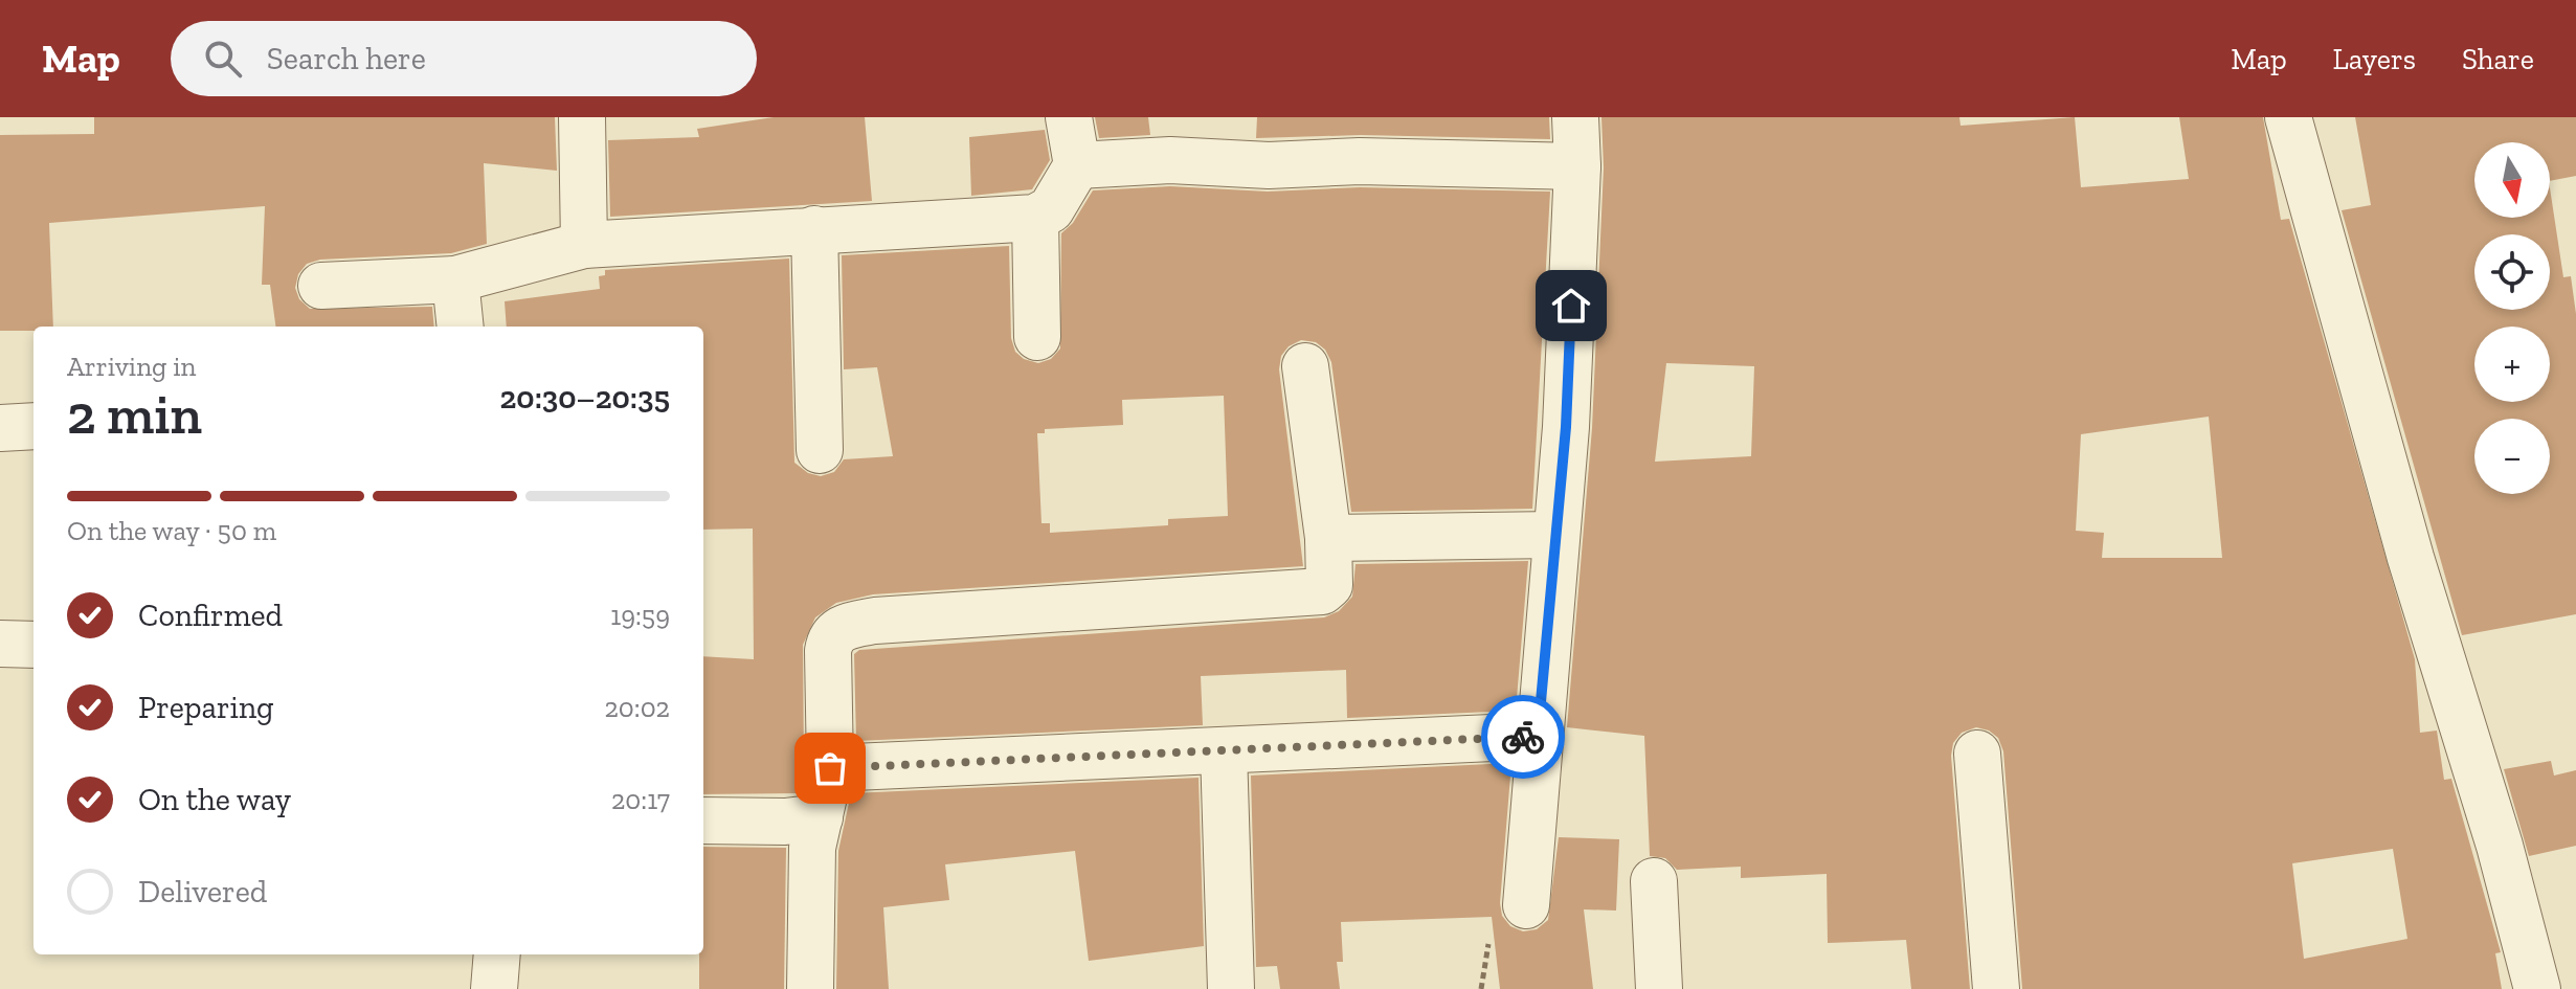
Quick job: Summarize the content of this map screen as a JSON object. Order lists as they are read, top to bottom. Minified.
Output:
{"north":"bottom","page":{"header":"Map","search":"Search here","nav":["Map","Layers","Share"],"map_buttons":["+","−"],"heading":["2 min","Arriving in","20:30–20:35"],"bar":"On the way · 50 m","list":[["Confirmed","19:59"],["Preparing","20:02"],["On the way","20:17"],"Delivered"]}}
